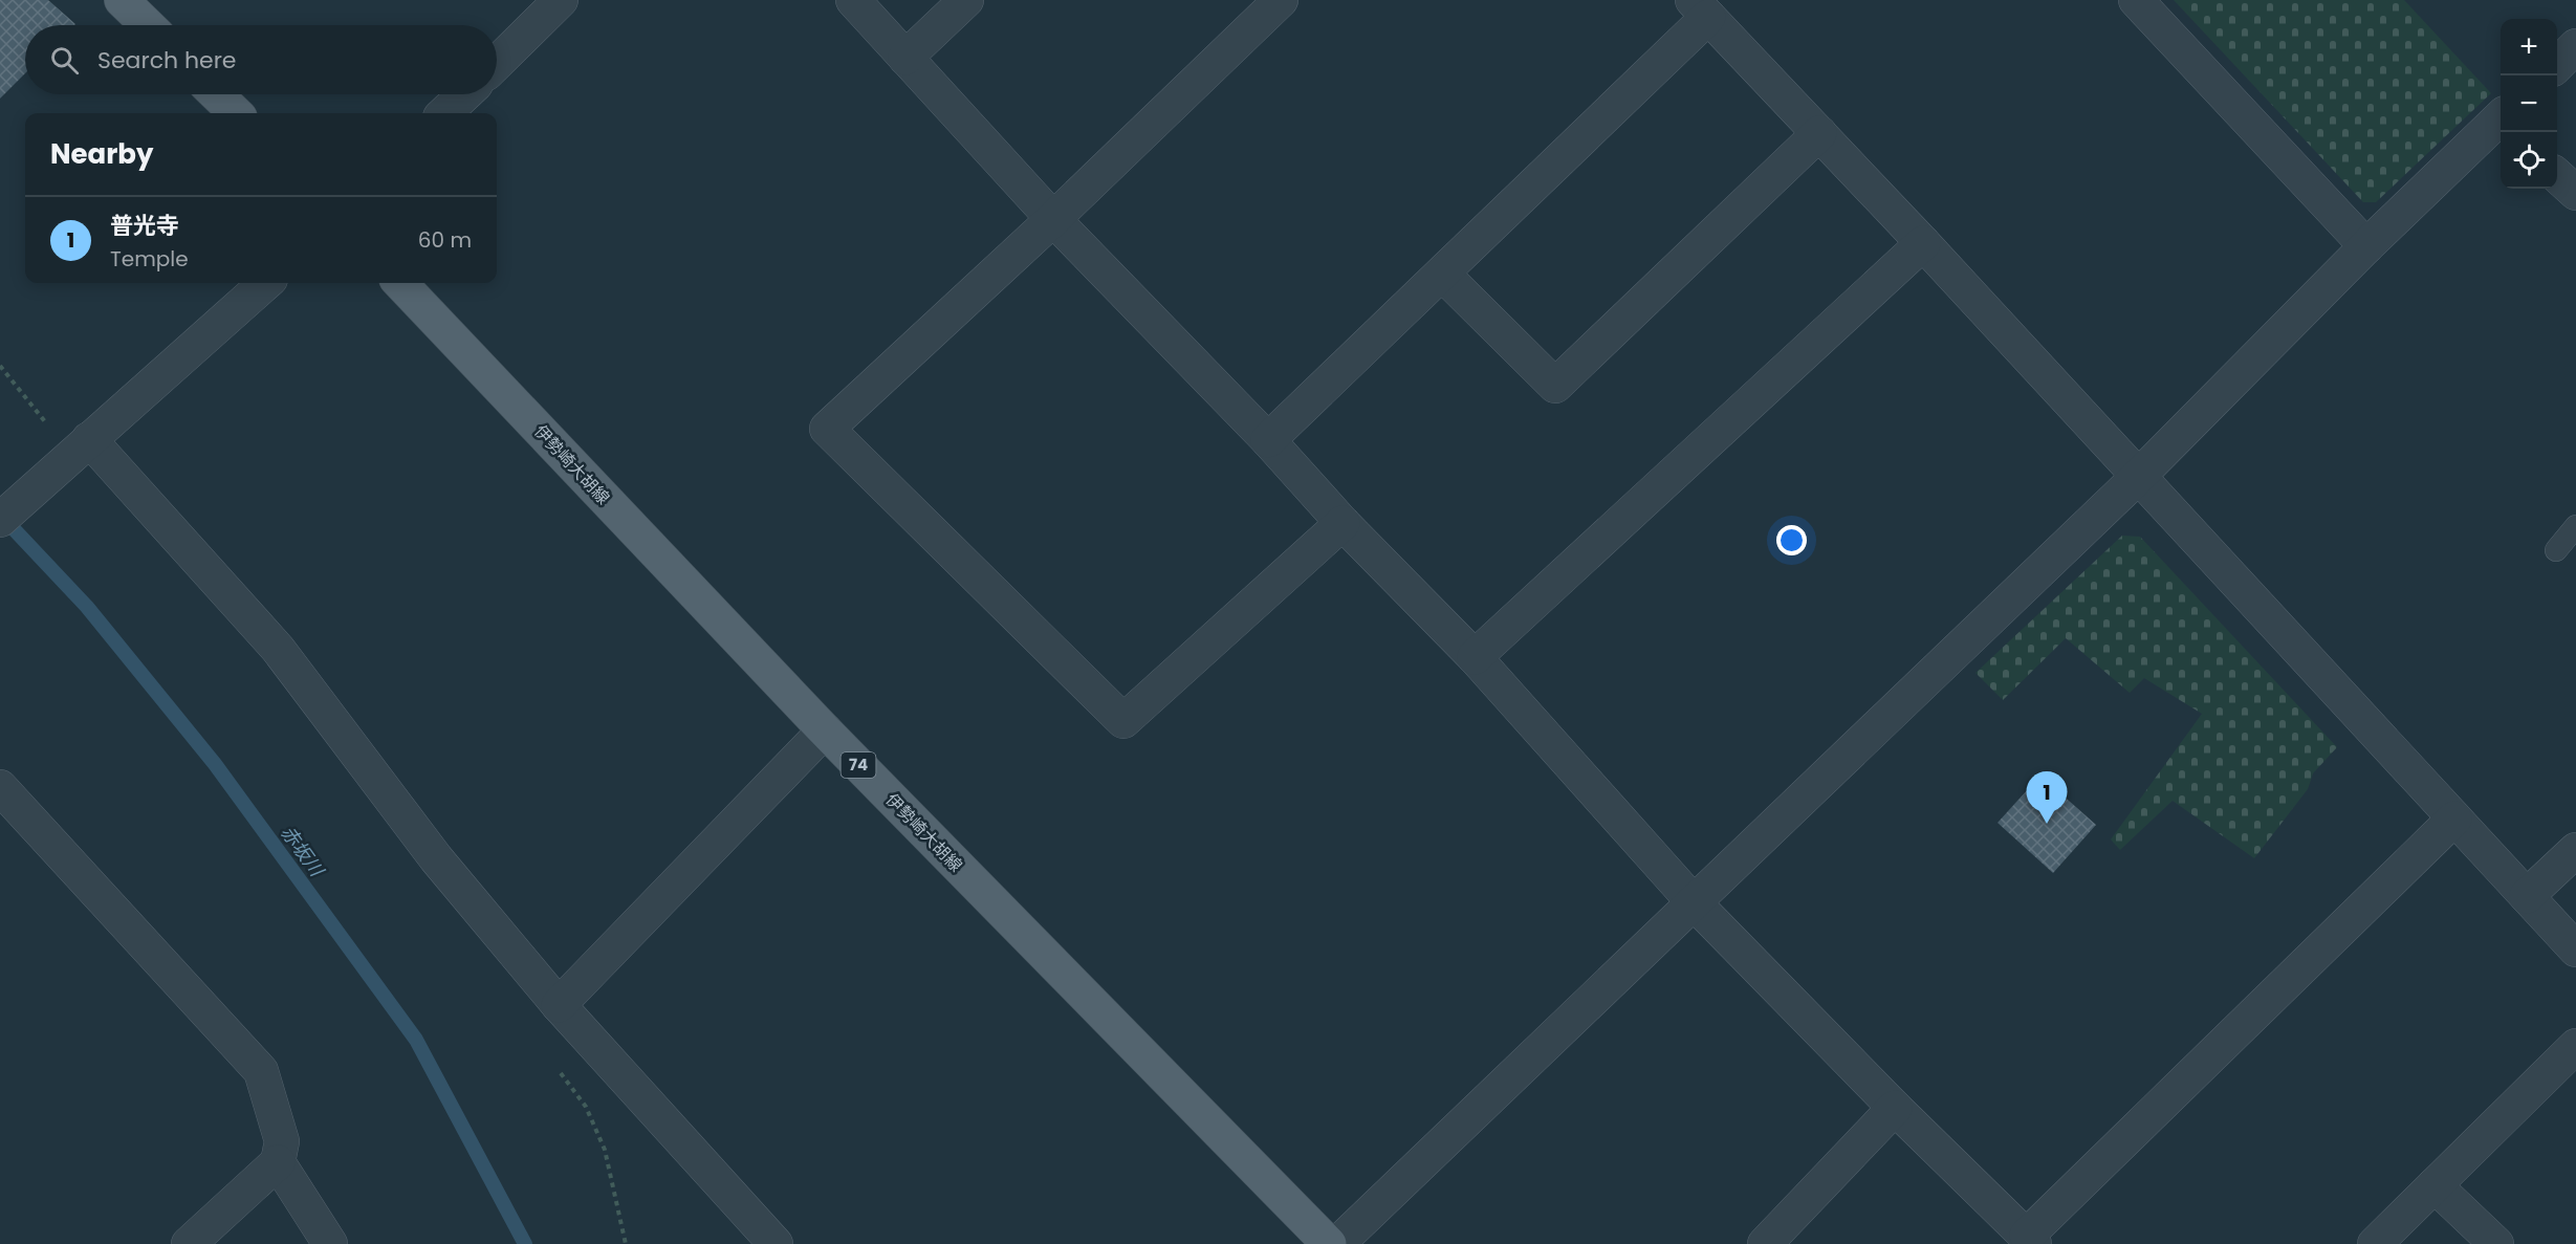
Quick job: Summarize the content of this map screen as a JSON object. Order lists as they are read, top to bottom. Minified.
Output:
{"streets":{"main road":["伊勢崎大胡線","74"]},"water":["赤坂川"],"page":{"map_buttons":["+","−"],"search":"Search here","heading":"Nearby","list":[{"mark":"1","name":"普光寺","note":"Temple","value":"60 m"}],"pins":"1"}}
